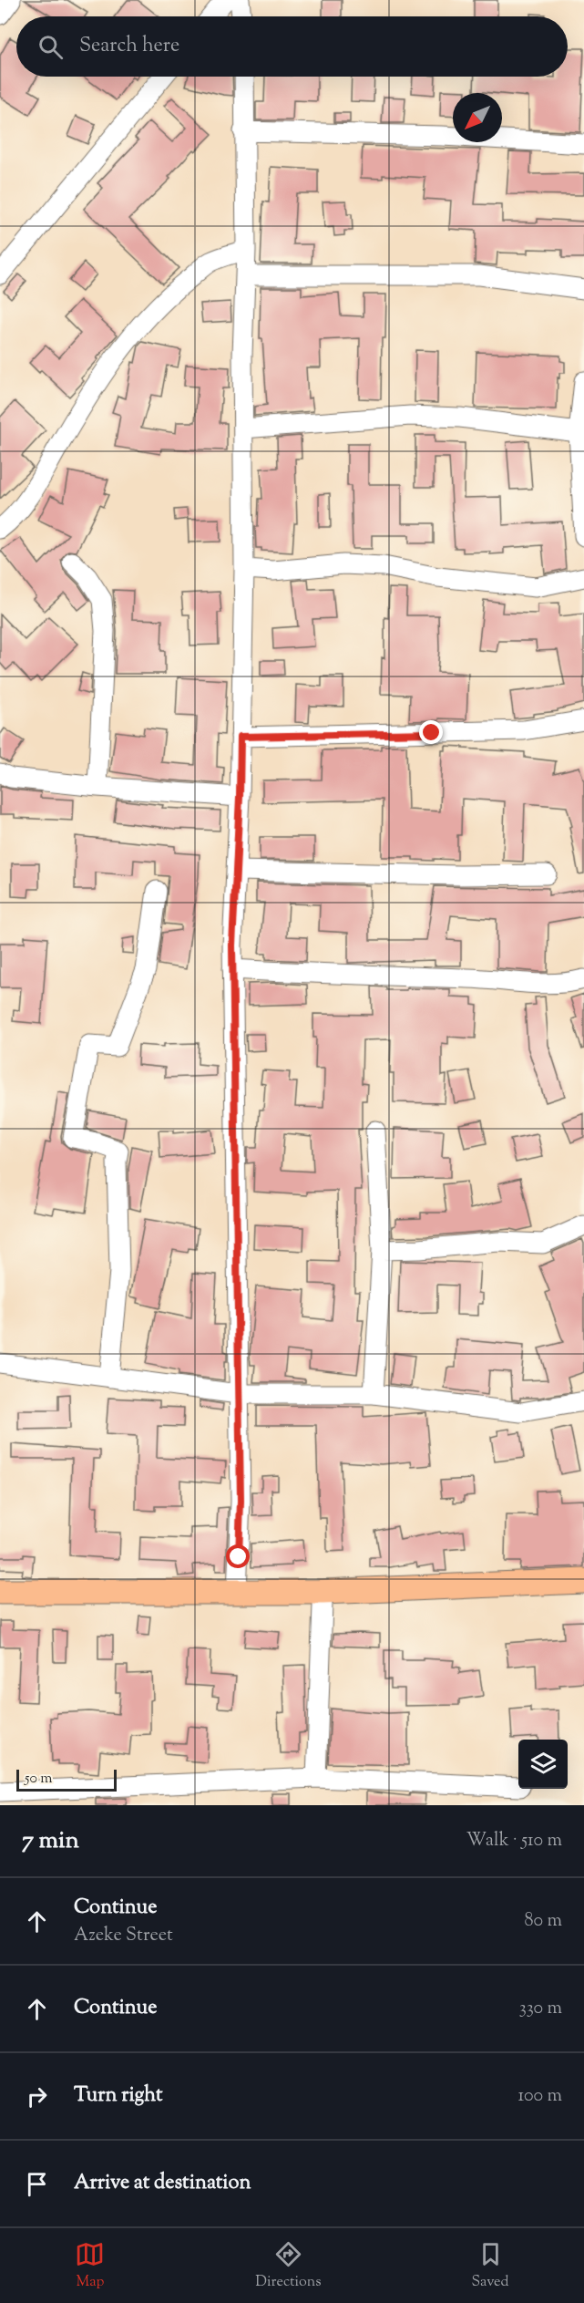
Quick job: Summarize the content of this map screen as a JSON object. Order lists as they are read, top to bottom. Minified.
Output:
{"scale_bar":"50 m","north":"bottom left","page":{"search":"Search here","scale":"50 m","heading":["7 min","Walk · 510 m"],"list":[["Continue","Azeke Street","80 m"],["Continue","330 m"],["Turn right","100 m"],"Arrive at destination"],"nav":["Map","Directions","Saved"]}}
